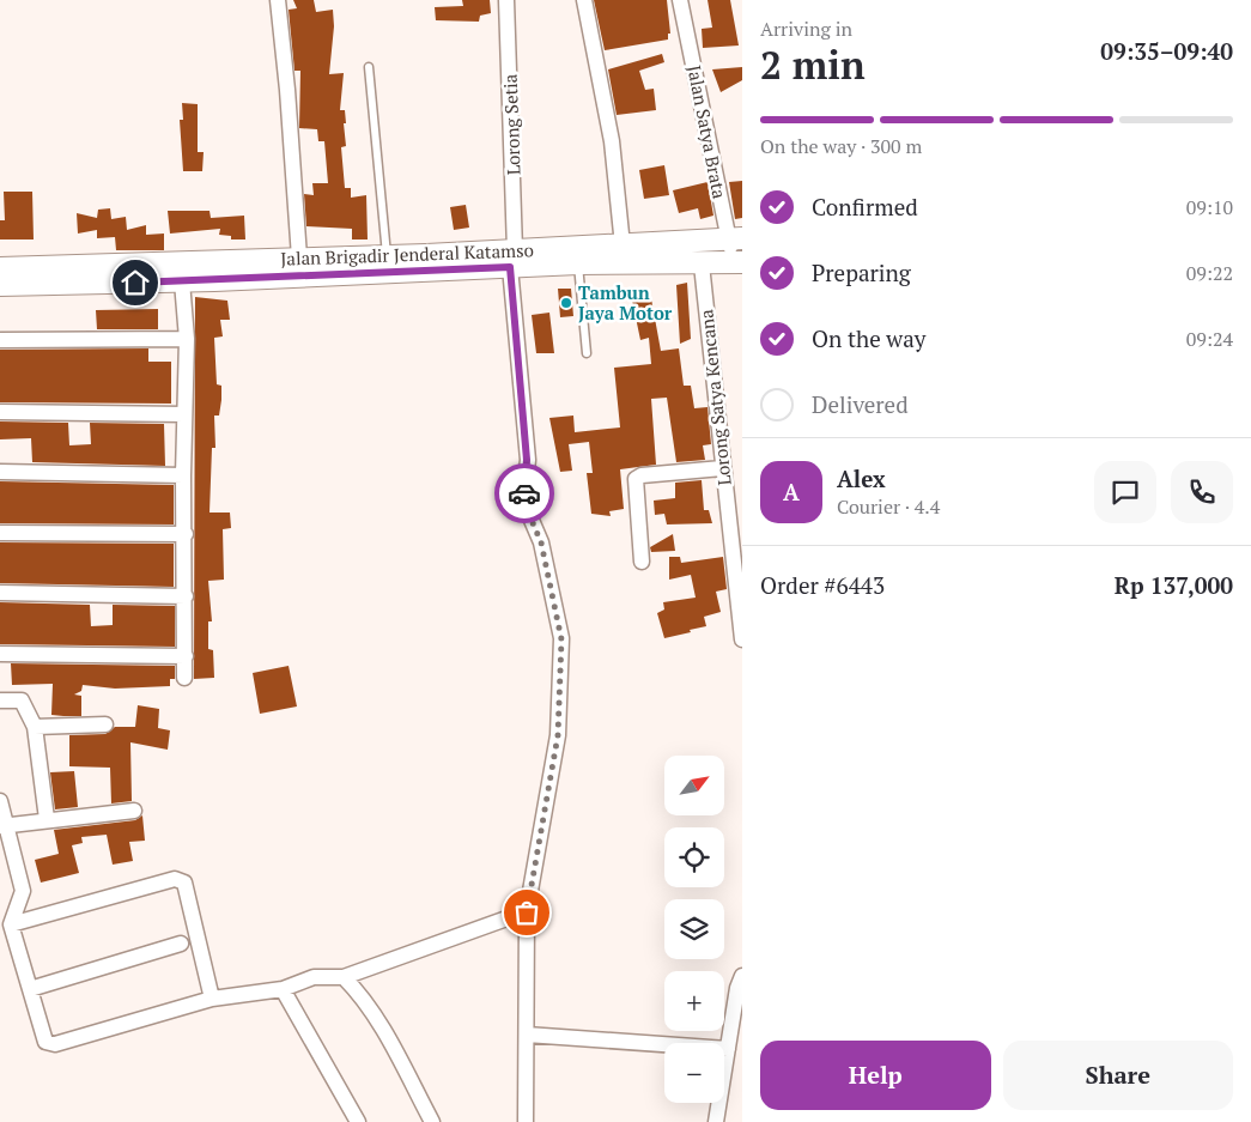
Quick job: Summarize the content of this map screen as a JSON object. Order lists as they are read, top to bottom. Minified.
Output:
{"streets":{"main road":["Jalan Brigadir Jenderal Katamso"],"street":["Lorong Setia","Jalan Satya Brata","Lorong Satya Kencana"]},"crossings":[["Lorong Setia","Jalan Brigadir Jenderal Katamso"],["Jalan Satya Brata","Jalan Brigadir Jenderal Katamso"],["Jalan Brigadir Jenderal Katamso","Lorong Satya Kencana"]],"places":["Tambun Jaya Motor"],"north":"top right","page":{"heading":["2 min","Arriving in","09:35–09:40"],"panel":["Alex","Courier · 4.4","Order #6443","Rp 137,000"],"bar":"On the way · 300 m","list":[["Confirmed","09:10"],["Preparing","09:22"],["On the way","09:24"],"Delivered"],"round":"A","map_buttons":["+","−"],"buttons":["Help","Share"]}}
